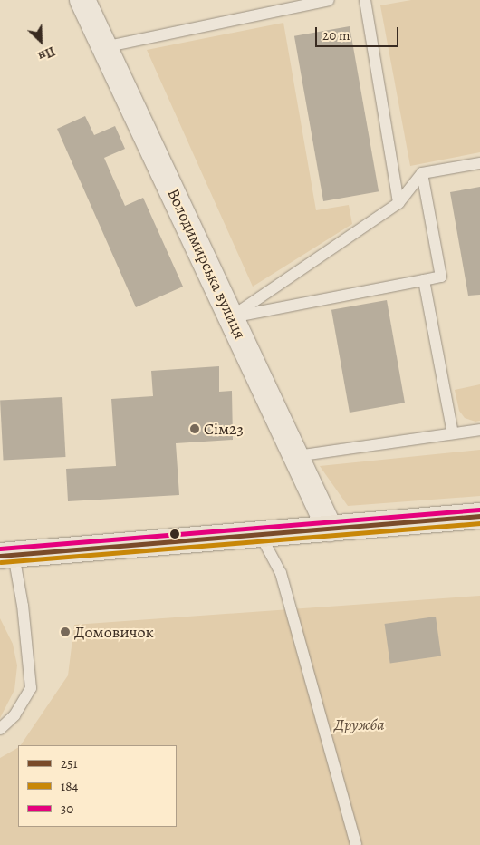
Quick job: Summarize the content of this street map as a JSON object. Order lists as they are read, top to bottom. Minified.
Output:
{"streets":{"street":["Володимирська вулиця"]},"parks":["Дружба"],"places":["Сім23","Домовичок"],"lines":["transit line 30","transit line 251","transit line 184"],"legend":["251","184","30"],"scale_bar":"20 m","north":"bottom right"}
